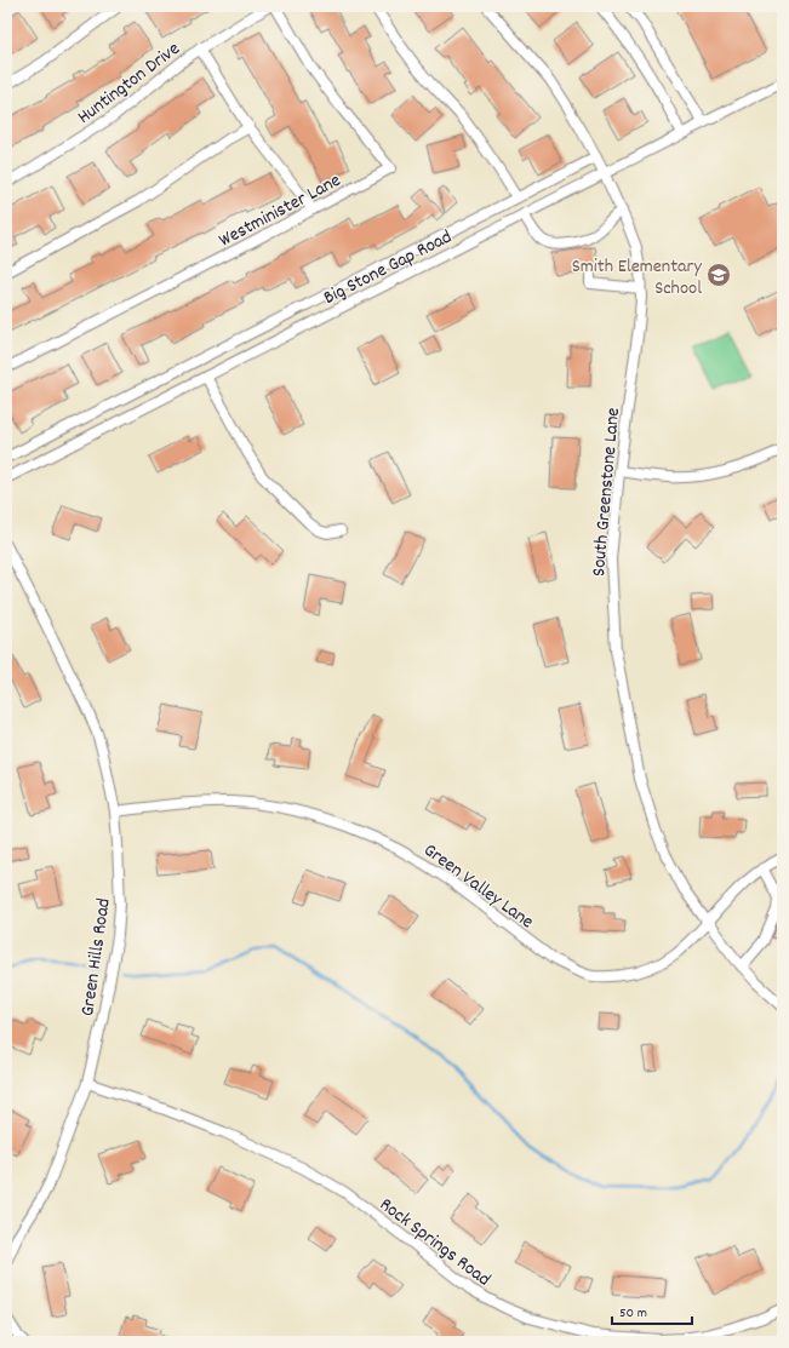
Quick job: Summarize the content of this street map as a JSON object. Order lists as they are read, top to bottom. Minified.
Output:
{"streets":{"street":["Huntington Drive","Westminister Lane","Big Stone Gap Road","South Greenstone Lane","Green Valley Lane","Green Hills Road","Rock Springs Road"]},"crossings":[["Big Stone Gap Road","South Greenstone Lane"],["South Greenstone Lane","Green Valley Lane"],["Green Valley Lane","Green Hills Road"],["Green Hills Road","Rock Springs Road"]],"places":{"school or university":["Smith Elementary School"]},"scale_bar":"50 m"}
